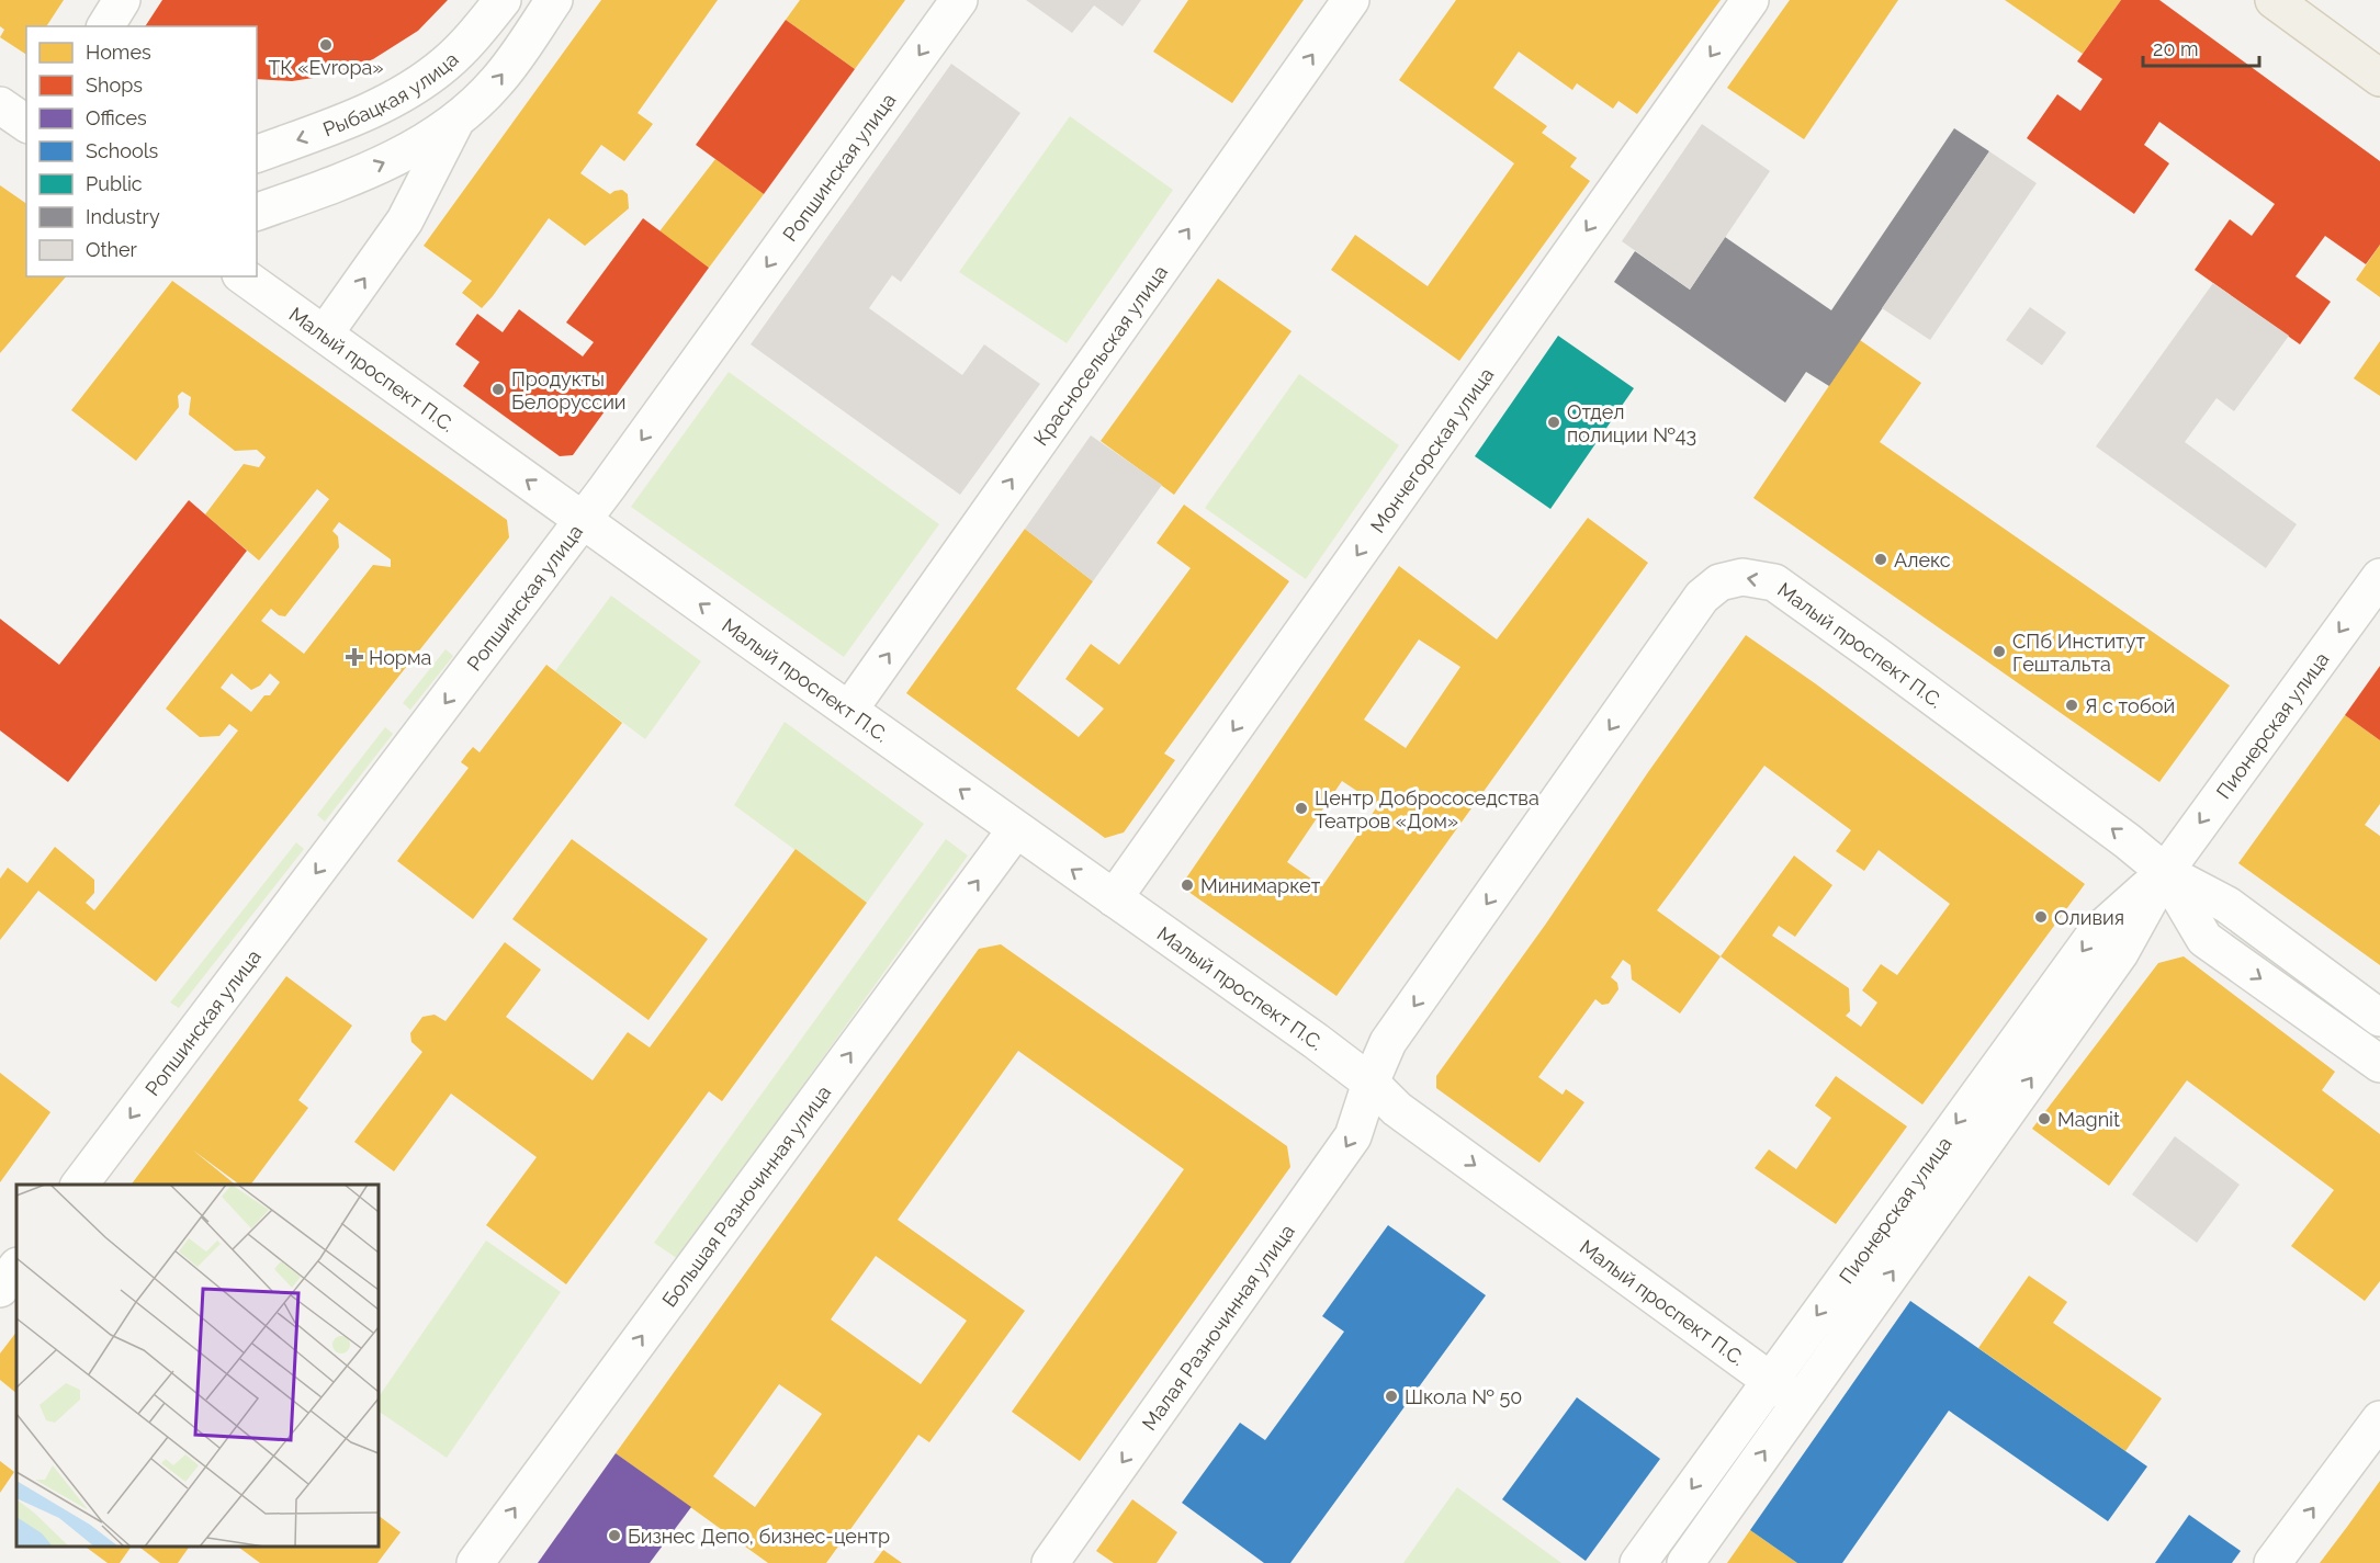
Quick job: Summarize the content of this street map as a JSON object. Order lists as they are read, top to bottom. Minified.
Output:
{"streets":{"street":["Рыбацкая улица","Ропшинская улица","Красносельская улица","Малый проспект П.С.","Мончегорская улица","Пионерская улица","Большая Разночинная улица","Малая Разночинная улица"]},"crossings":[["Ропшинская улица","Малый проспект П.С."],["Красносельская улица","Малый проспект П.С."],["Малый проспект П.С.","Мончегорская улица"],["Малый проспект П.С.","Пионерская улица"],["Малый проспект П.С.","Большая Разночинная улица"],["Малый проспект П.С.","Малая Разночинная улица"]],"one_way":["Ропшинская улица","Красносельская улица","Мончегорская улица","Большая Разночинная улица","Малая Разночинная улица"],"places":{"other":["ТК «Evropa»","Продукты Белоруссии","Отдел полиции №43","Алекс","СПб Институт Гештальта","Я с тобой","Центр Добрососедства Театров «Дом»","Минимаркет","Оливия","Magnit","Школа № 50","Бизнес Депо, бизнес-центр"],"health":["Норма"]},"legend":["Homes","Shops","Offices","Schools","Public","Industry","Other"],"scale_bar":"20 m"}
